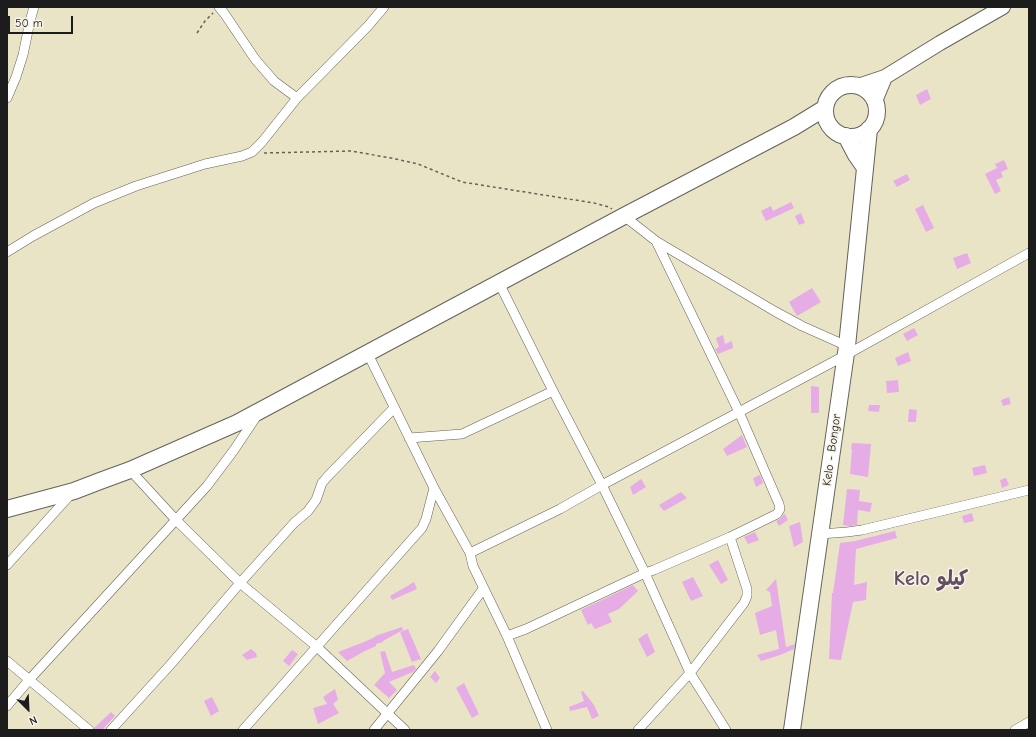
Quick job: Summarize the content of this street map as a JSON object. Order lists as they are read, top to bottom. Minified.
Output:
{"streets":{"highway":["Kelo - Bongor"]},"districts":["Kelo كيلو"],"scale_bar":"50 m","north":"bottom right"}
